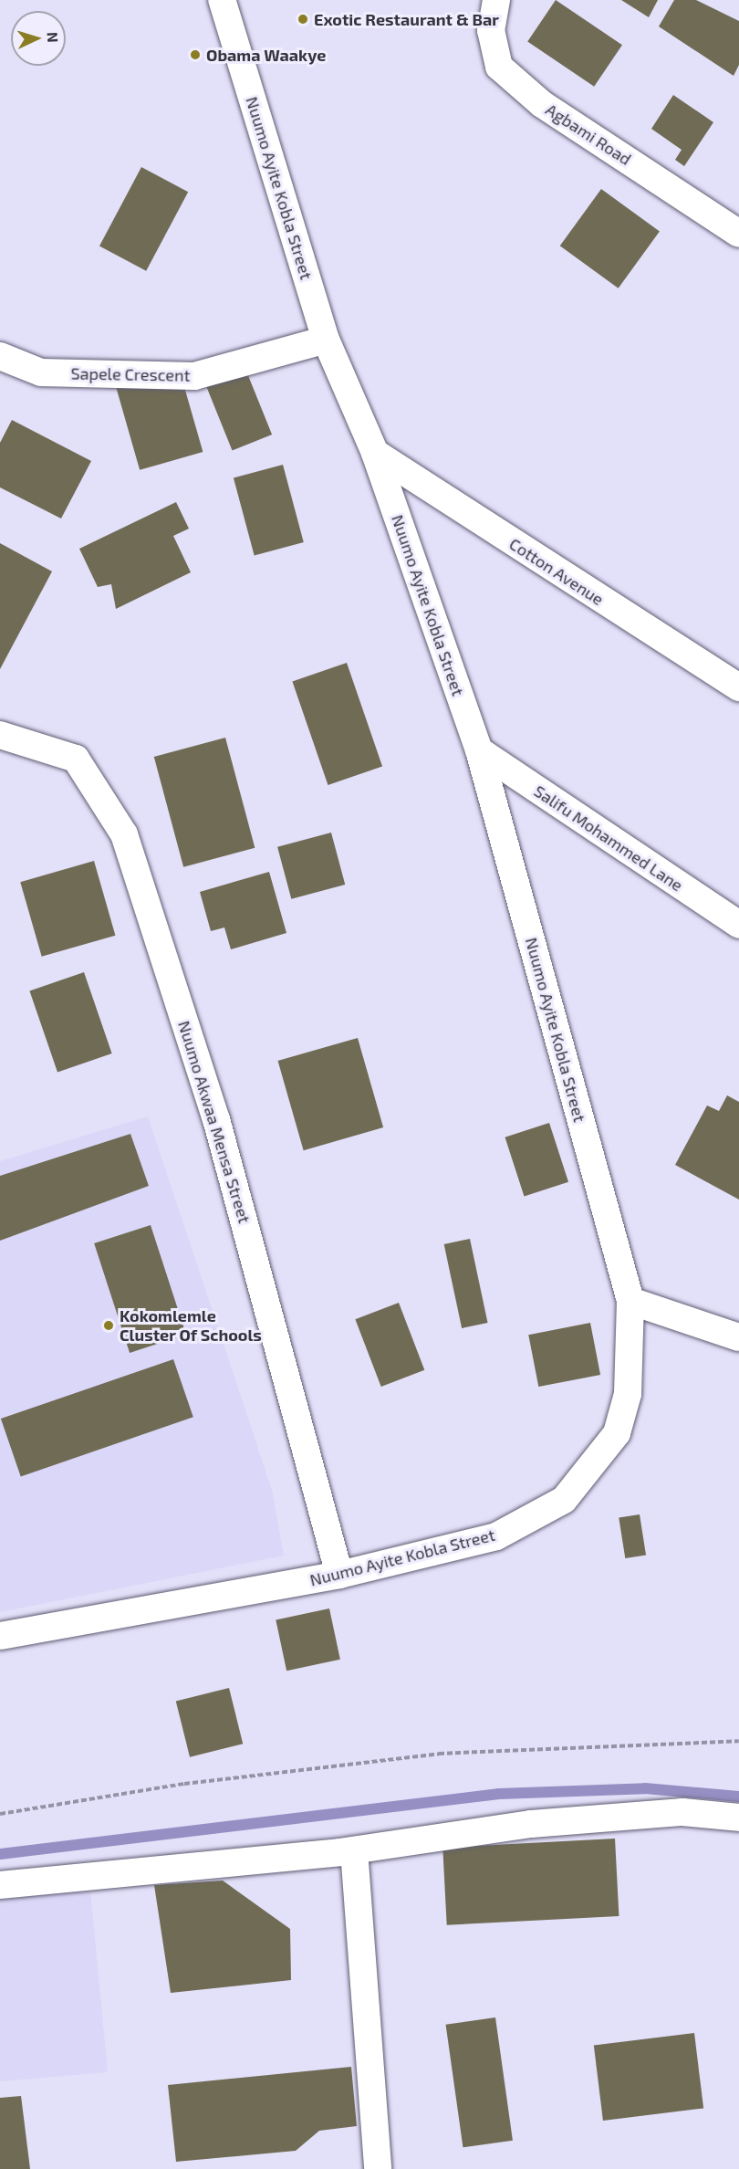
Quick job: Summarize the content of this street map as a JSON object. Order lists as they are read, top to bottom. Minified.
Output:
{"streets":{"street":["Agbami Road","Nuumo Ayite Kobla Street","Sapele Crescent","Cotton Avenue","Salifu Mohammed Lane","Nuumo Akwaa Mensa Street"]},"crossings":[["Nuumo Ayite Kobla Street","Sapele Crescent"],["Nuumo Ayite Kobla Street","Cotton Avenue"],["Nuumo Ayite Kobla Street","Salifu Mohammed Lane"],["Nuumo Ayite Kobla Street","Nuumo Akwaa Mensa Street"]],"places":["Exotic Restaurant & Bar","Obama Waakye","Kokomlemle Cluster Of Schools"],"north":"right"}
